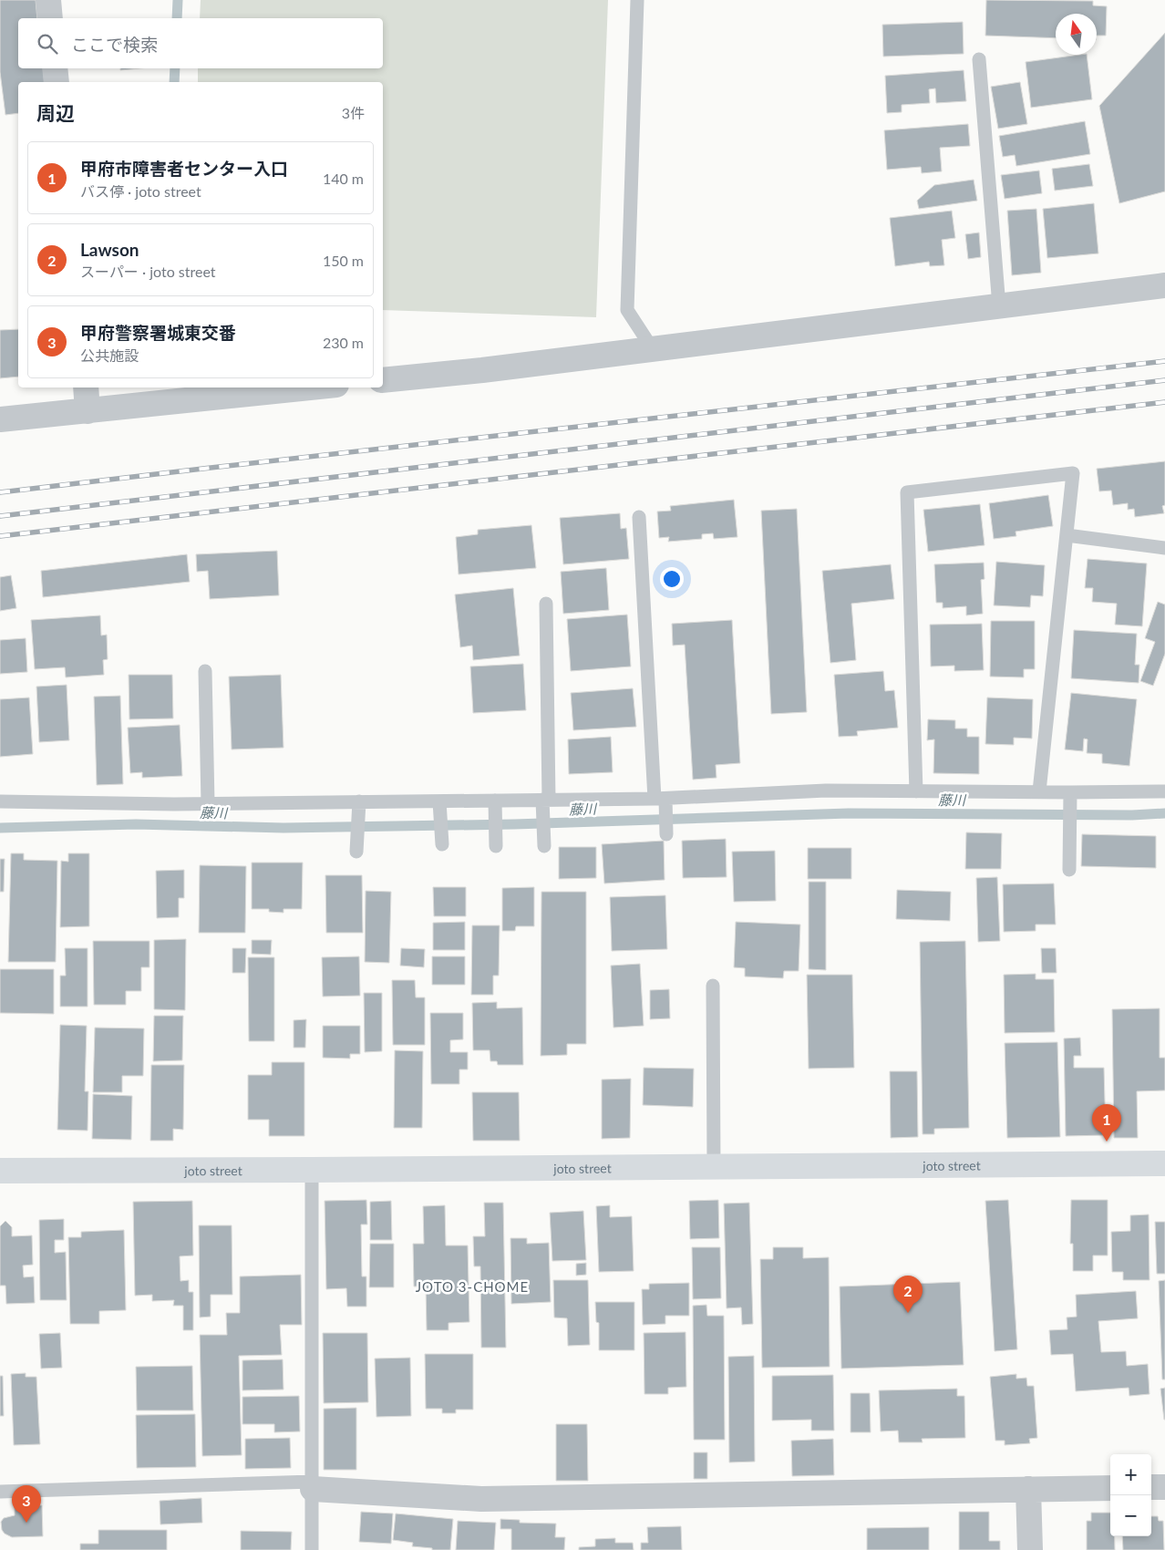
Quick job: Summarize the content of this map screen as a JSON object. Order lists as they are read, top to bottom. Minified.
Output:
{"streets":{"highway":["joto street"]},"districts":["JOTO 3-CHOME"],"water":["藤川"],"north":"top","page":{"search":"ここで検索","heading":["周辺","3件"],"list":[{"mark":"1","name":"甲府市障害者センター入口","note":"バス停 · joto street","value":"140 m"},{"mark":"2","name":"Lawson","note":"スーパー · joto street","value":"150 m"},{"mark":"3","name":"甲府警察署城東交番","note":"公共施設","value":"230 m"}],"pins":["1","2","3"],"map_buttons":["+","−"]}}
